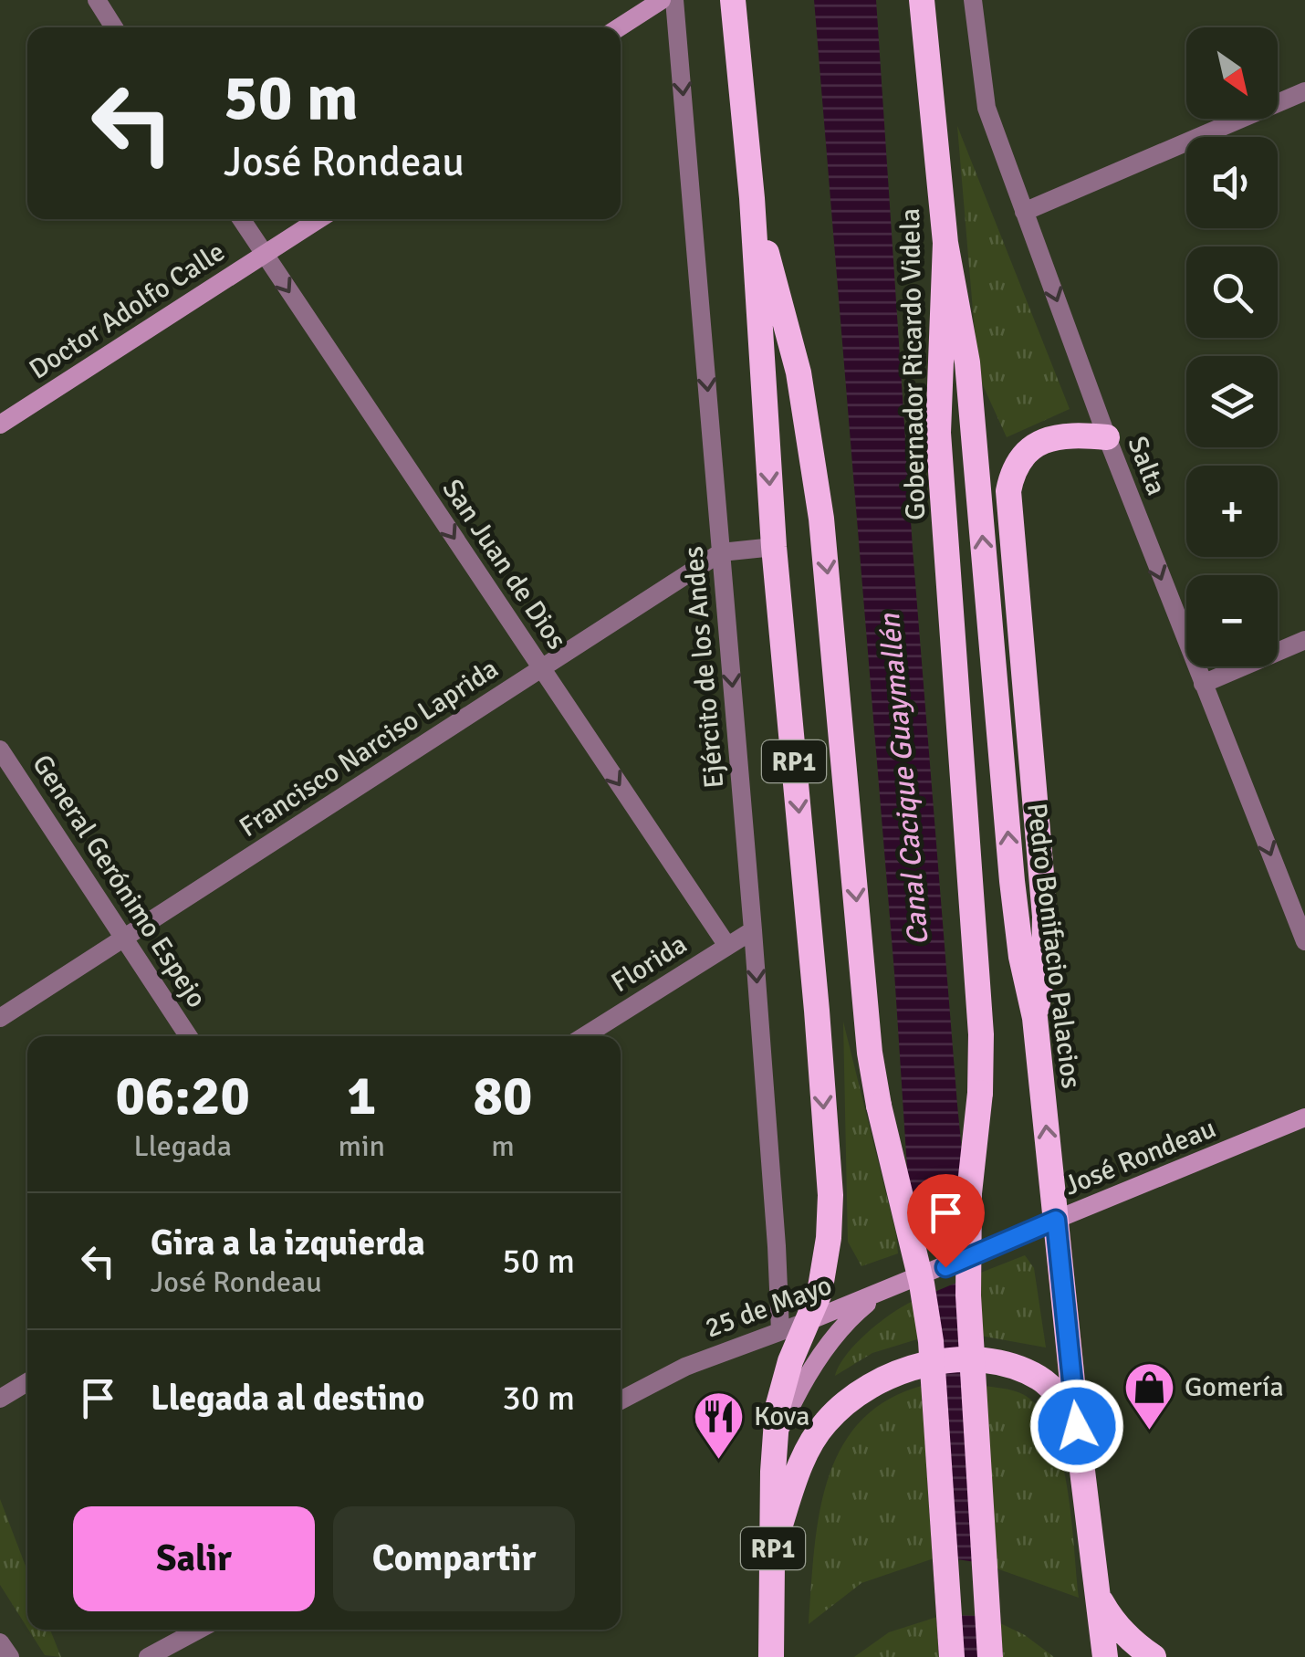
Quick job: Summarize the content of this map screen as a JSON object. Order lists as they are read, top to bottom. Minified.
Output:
{"streets":{"highway":["Gobernador Ricardo Videla","RP1","Pedro Bonifacio Palacios"],"main road":["Doctor Adolfo Calle","José Rondeau","25 de Mayo"],"street":["Salta","San Juan de Dios","Ejército de los Andes","Francisco Narciso Laprida","General Gerónimo Espejo","Florida"]},"crossings":[["Doctor Adolfo Calle","San Juan de Dios"],["Gobernador Ricardo Videla","Pedro Bonifacio Palacios"],["San Juan de Dios","Francisco Narciso Laprida"],["San Juan de Dios","Florida"],["Ejército de los Andes","Francisco Narciso Laprida"],["Ejército de los Andes","RP1"],["Ejército de los Andes","Florida"],["Ejército de los Andes","25 de Mayo"],["Francisco Narciso Laprida","RP1"],["Francisco Narciso Laprida","General Gerónimo Espejo"],["RP1","25 de Mayo"],["Pedro Bonifacio Palacios","José Rondeau"],["José Rondeau","25 de Mayo"]],"one_way":["Salta","San Juan de Dios","Ejército de los Andes"],"water":["Canal Cacique Guaymallén"],"places":{"shop":["Gomería"],"restaurant":["Kova"]},"north":"bottom right","page":{"map_buttons":["+","−"],"turn":["50 m","José Rondeau"],"eta":["06:20","Llegada","1","min","80","m"],"list":[{"name":"Gira a la izquierda","note":"José Rondeau","value":"50 m"},{"name":"Llegada al destino","value":"30 m"}],"buttons":["Salir","Compartir"]}}
